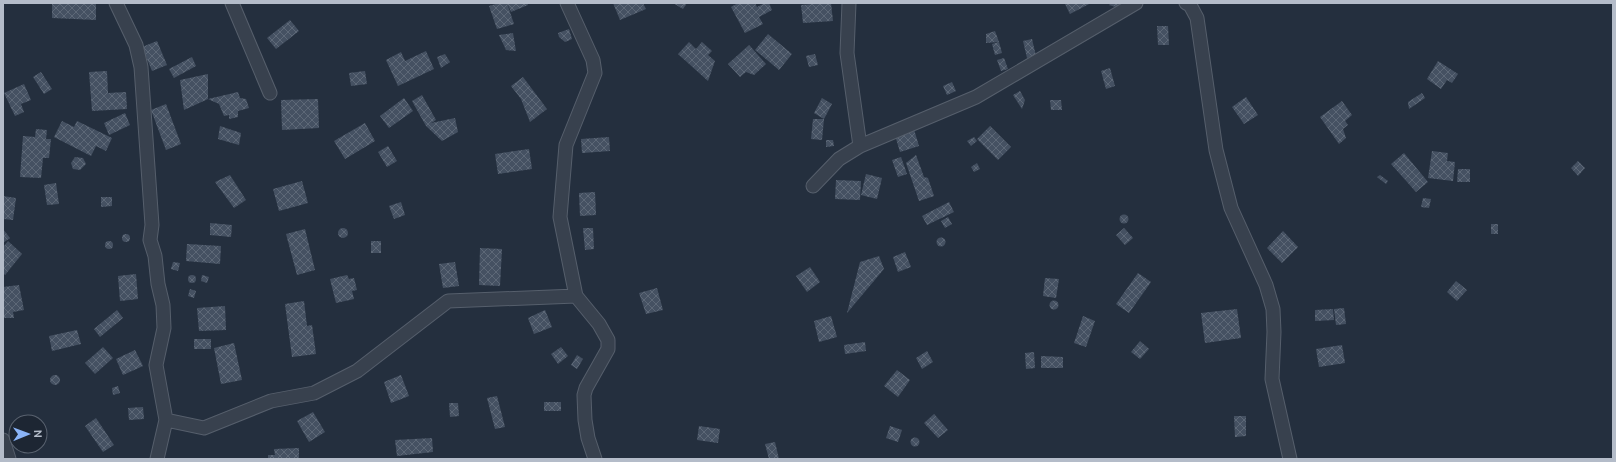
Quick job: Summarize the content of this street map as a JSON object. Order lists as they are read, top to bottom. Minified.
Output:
{"north":"right"}
